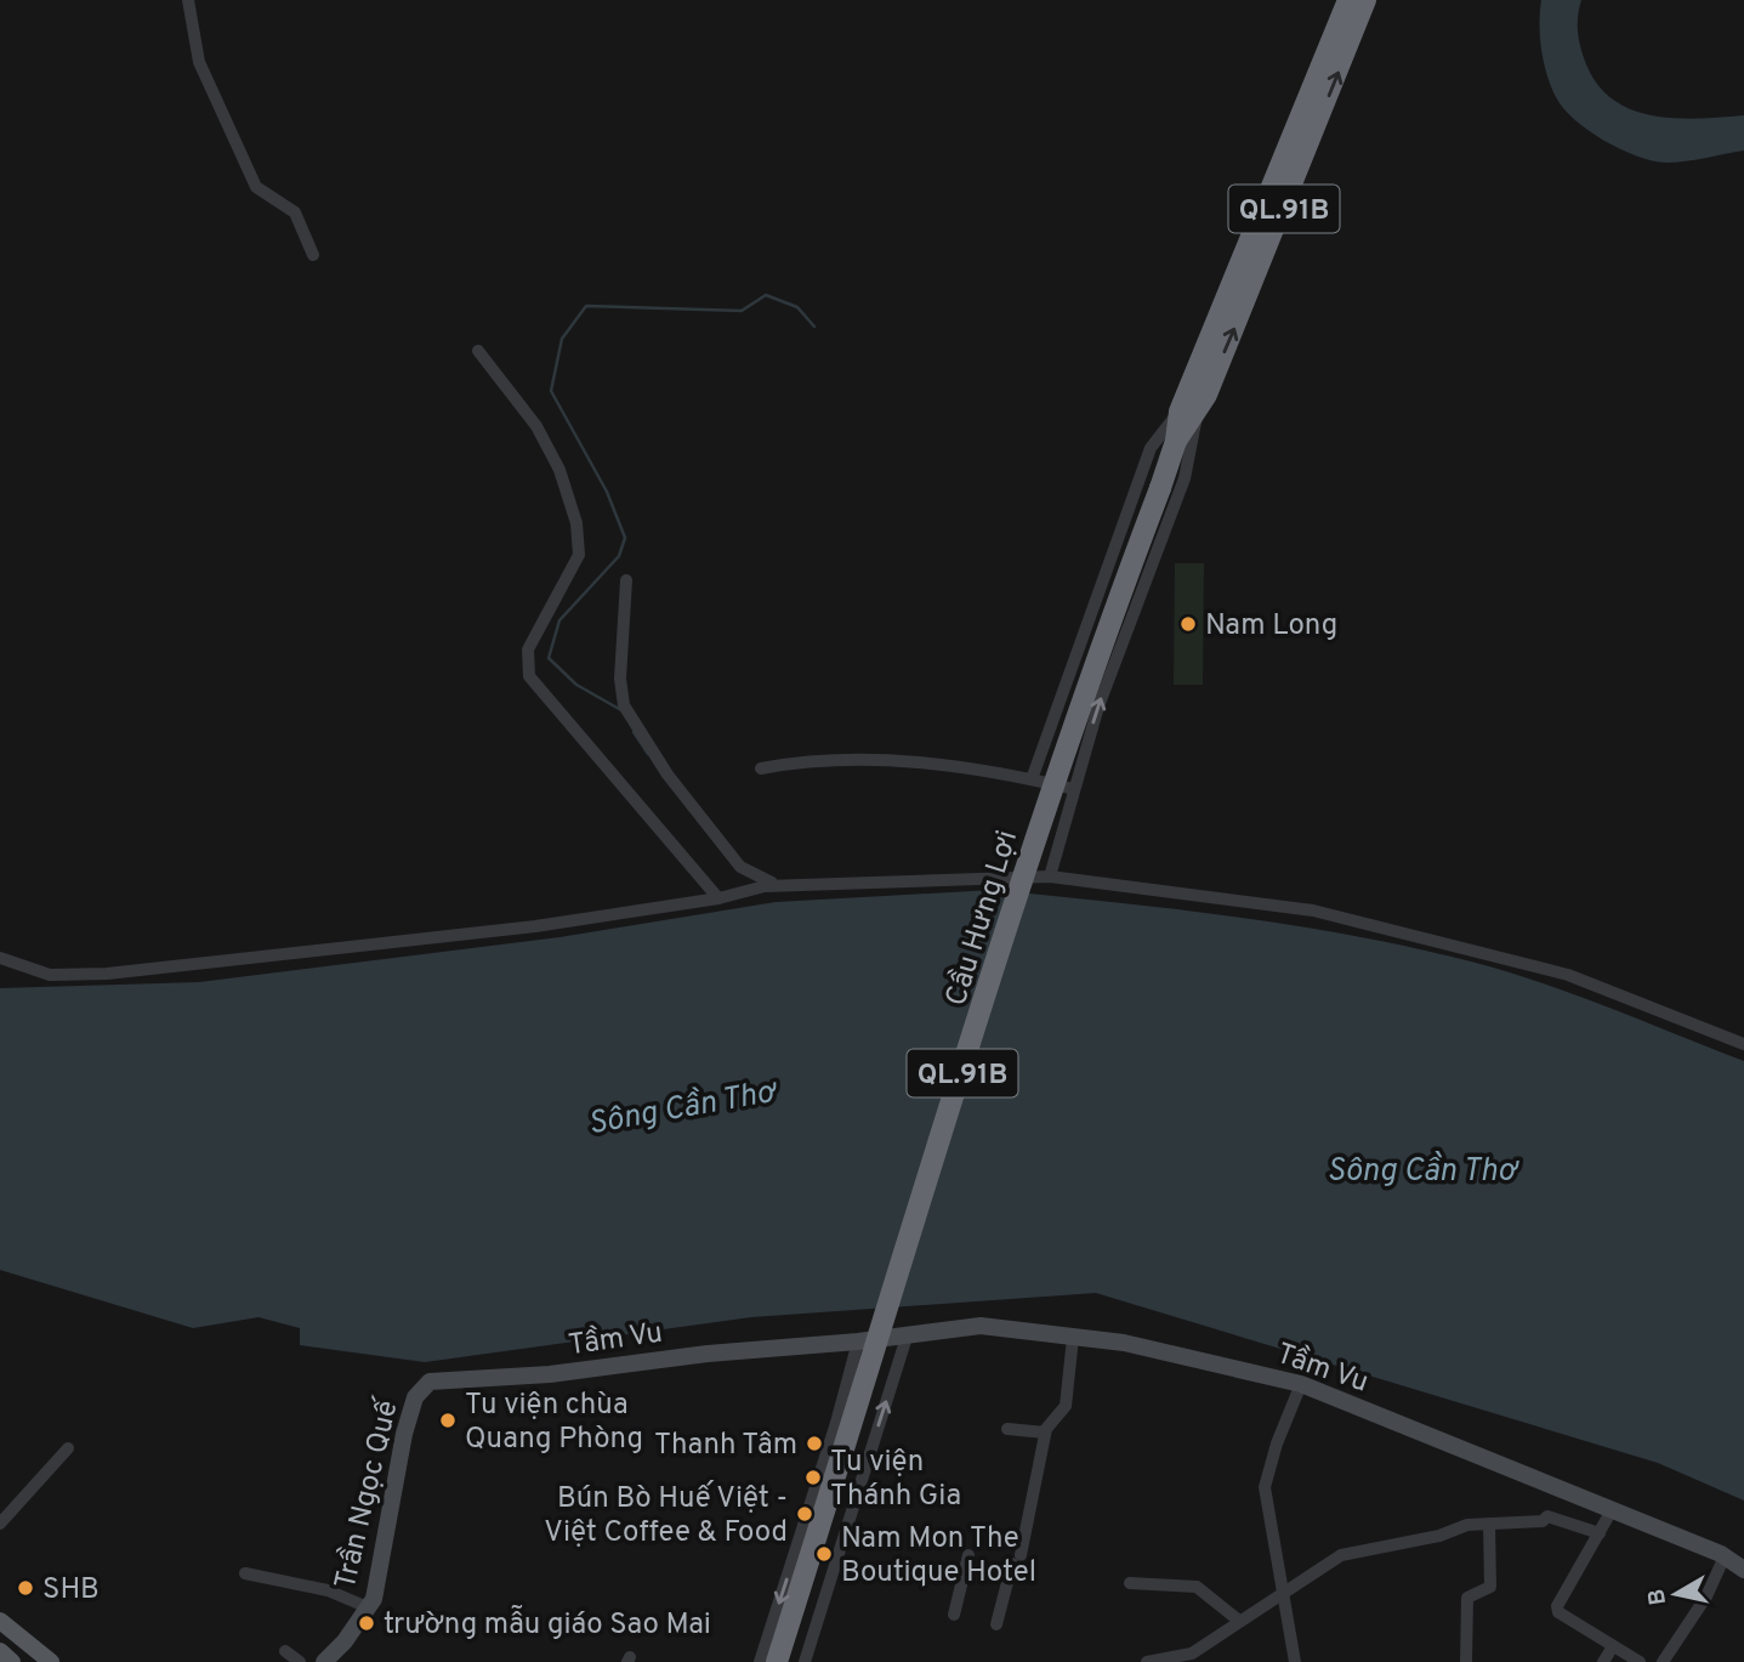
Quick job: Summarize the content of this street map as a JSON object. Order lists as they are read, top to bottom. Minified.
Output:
{"streets":{"highway":["QL.91B","Cầu Hưng Lợi"],"street":["Tầm Vu","Trần Ngọc Quế"]},"crossings":[["QL.91B","Cầu Hưng Lợi"],["Tầm Vu","Trần Ngọc Quế"]],"water":["Sông Cần Thơ"],"places":["Nam Long","Tu viện chùa Quang Phòng","Thanh Tâm","Tu viện Thánh Gia","Bún Bò Huế Việt - Việt Coffee & Food","Nam Mon The Boutique Hotel","SHB","trường mẫu giáo Sao Mai"],"north":"left"}
